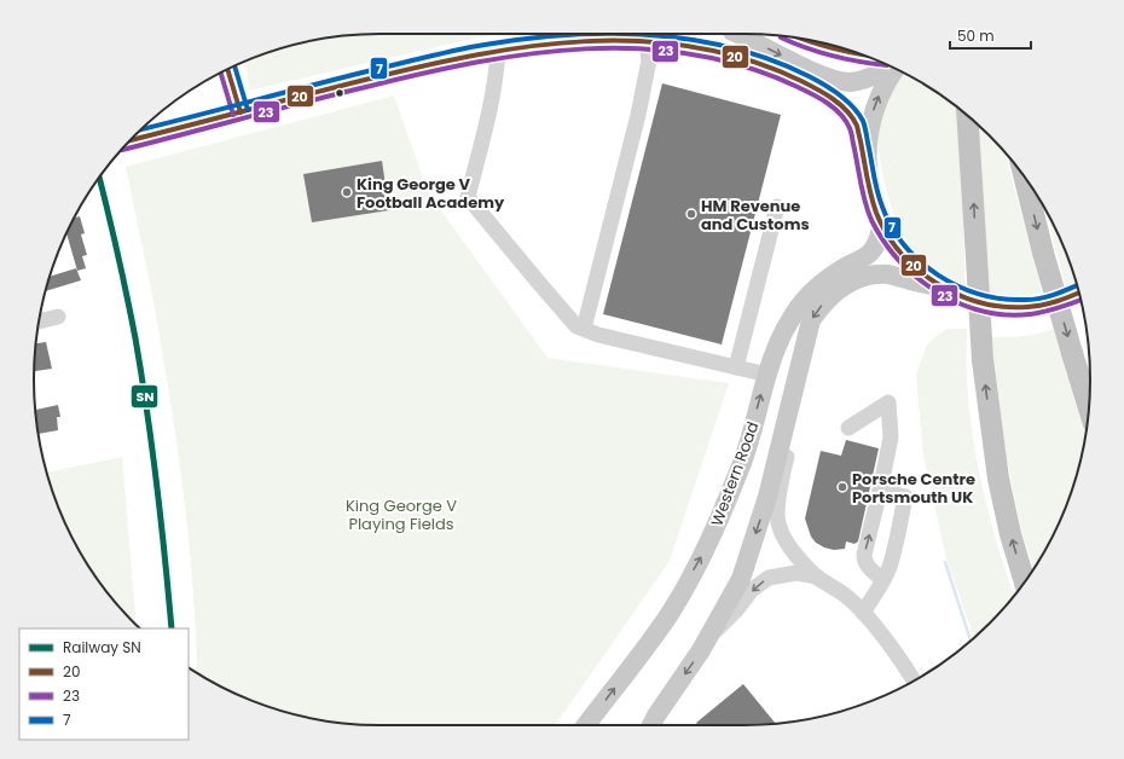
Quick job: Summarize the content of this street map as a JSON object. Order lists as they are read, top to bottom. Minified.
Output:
{"streets":{"main road":["Western Road"]},"parks":["King George V Playing Fields"],"places":["King George V Football Academy","HM Revenue and Customs","Porsche Centre Portsmouth UK"],"lines":["transit line 7","transit line 23","transit line 20","rail line SN"],"legend":["Railway SN","20","23","7"],"scale_bar":"50 m"}
